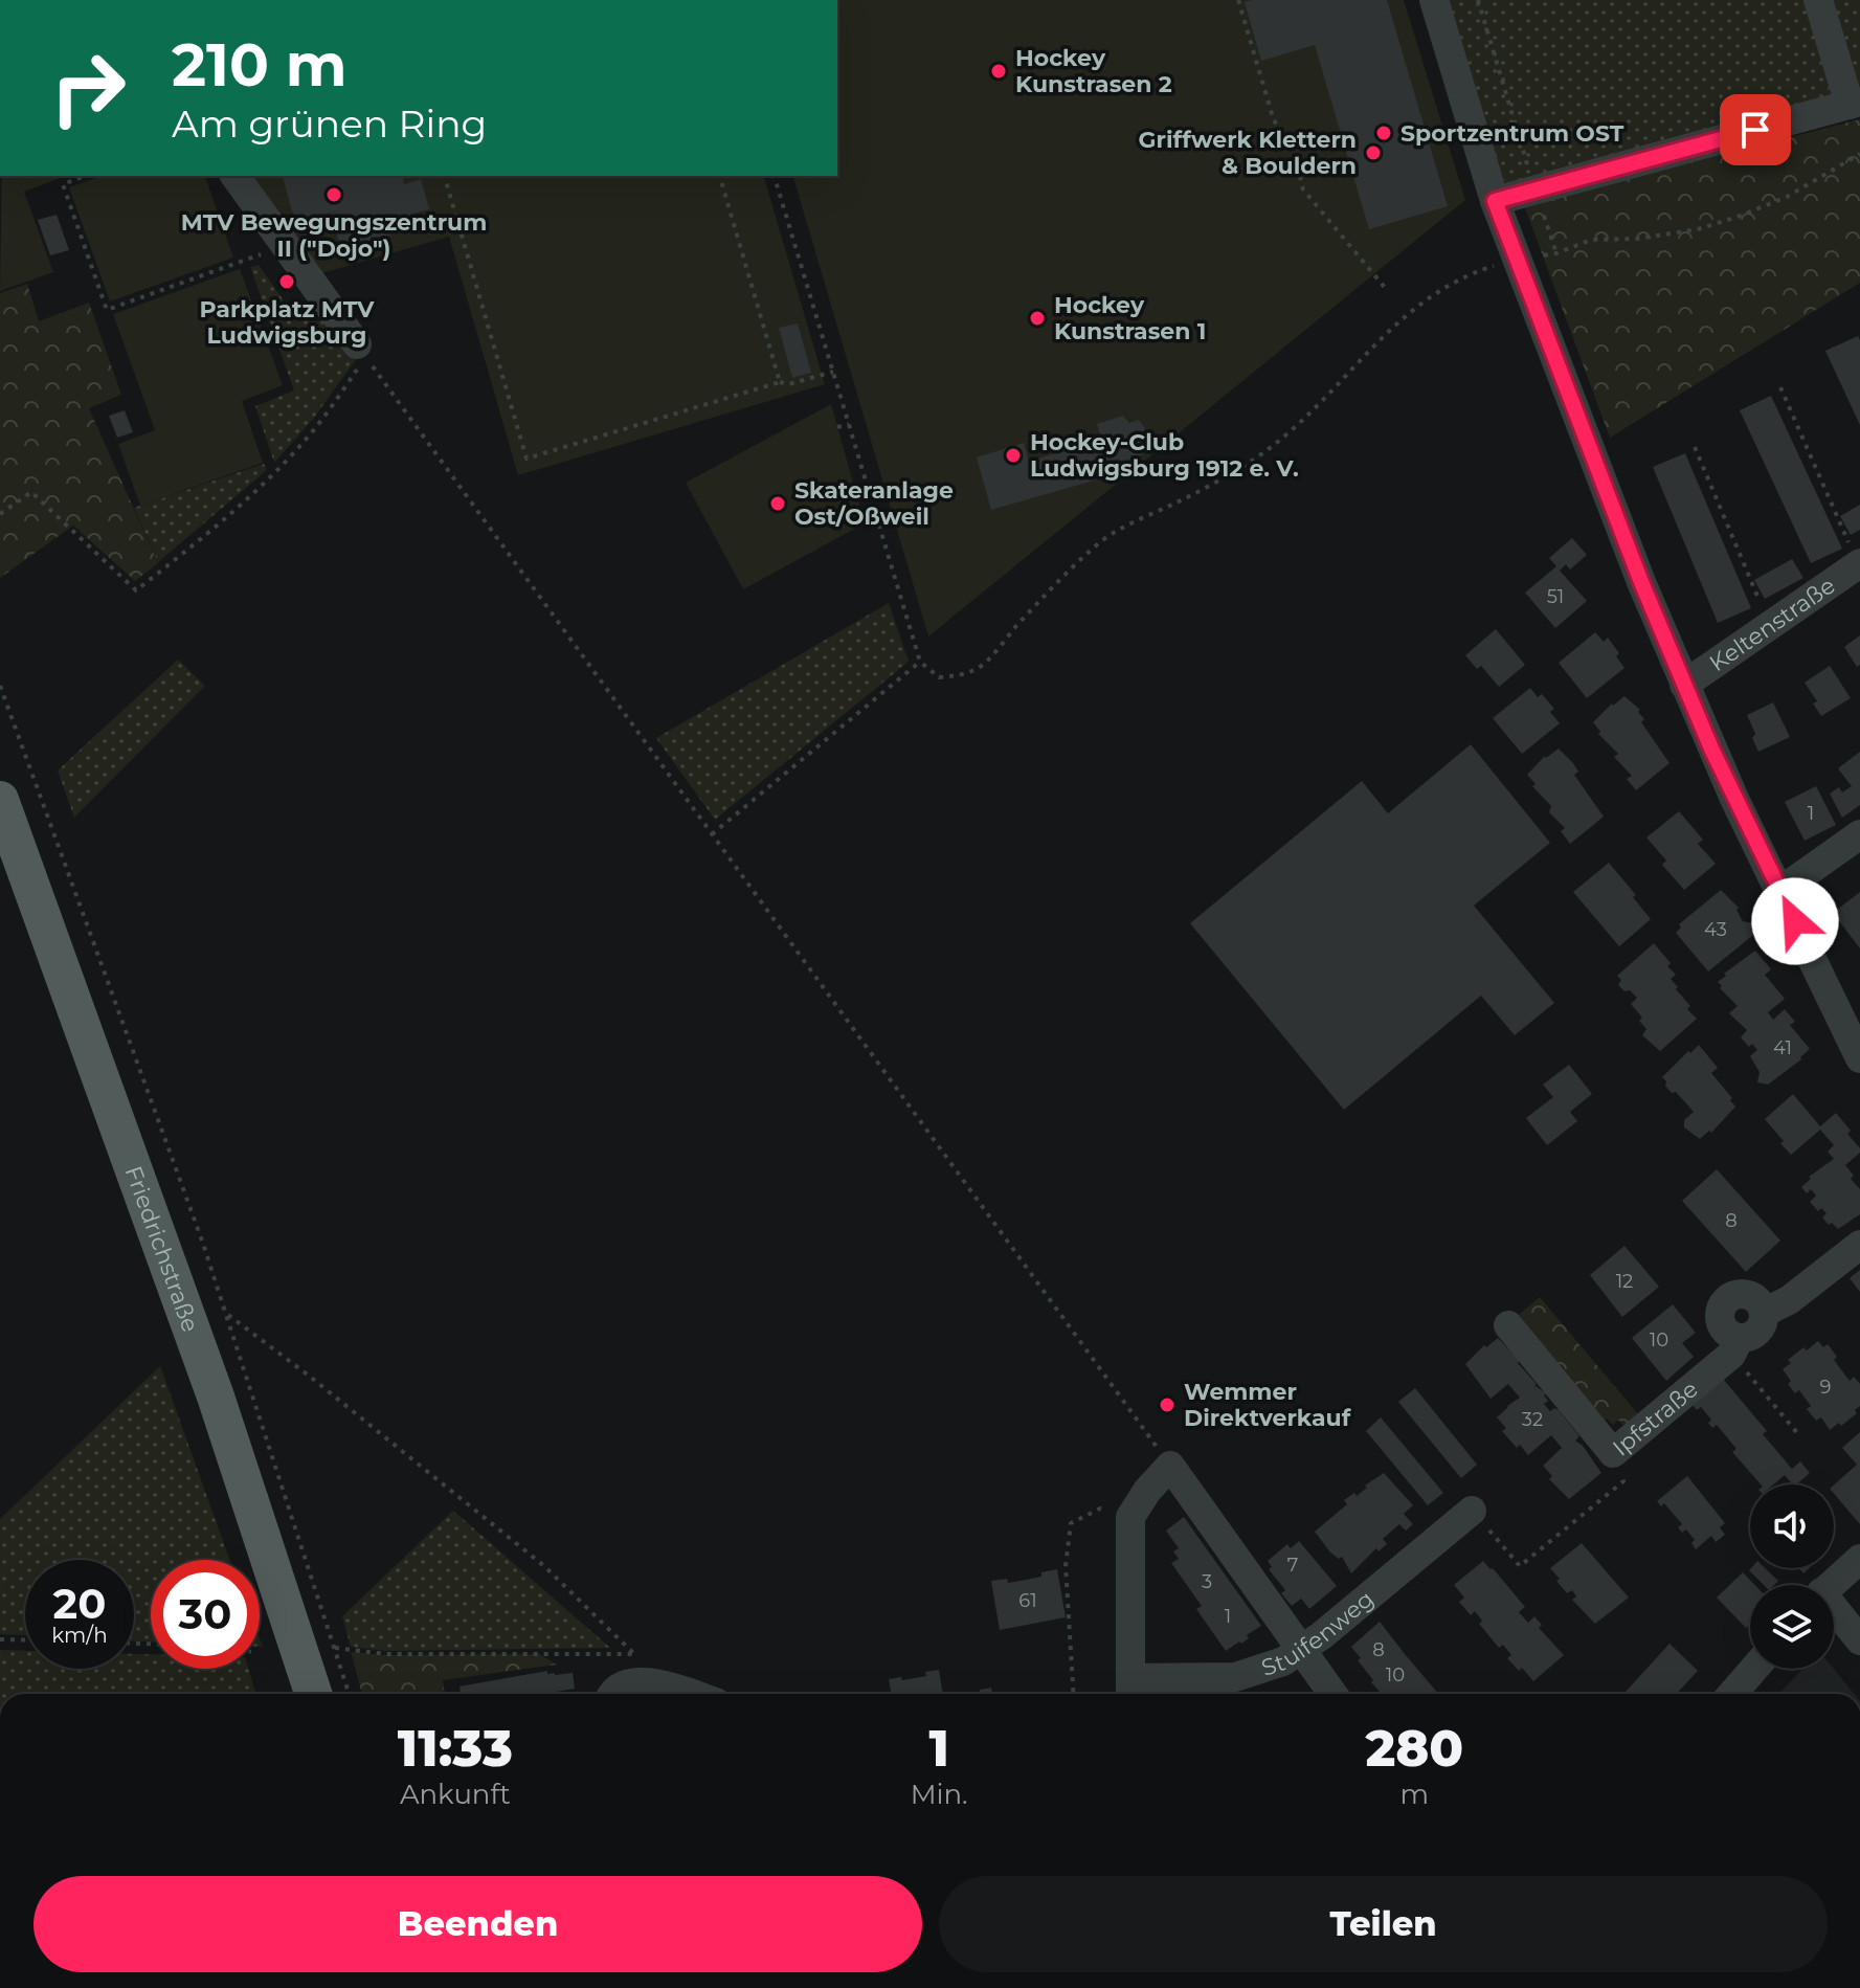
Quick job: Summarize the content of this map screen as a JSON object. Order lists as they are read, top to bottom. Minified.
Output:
{"streets":{"main road":["Friedrichstraße"],"street":["Keltenstraße","Ipfstraße","Stuifenweg"]},"places":["Hockey Kunstrasen 2","Sportzentrum OST","Griffwerk Klettern & Bouldern","MTV Bewegungszentrum II (\"Dojo\")","Parkplatz MTV Ludwigsburg","Hockey Kunstrasen 1","Hockey-Club Ludwigsburg 1912 e. V.","Skateranlage Ost/Oßweil","Wemmer Direktverkauf"],"house_numbers":["51","1","43","41","8","12","10","9","32","7","3","61","1","8","10"],"page":{"turn":["210 m","Am grünen Ring"],"speed":"20 km/h","limit":"30","eta":["11:33","Ankunft","1","Min.","280","m"],"buttons":["Beenden","Teilen"]}}
